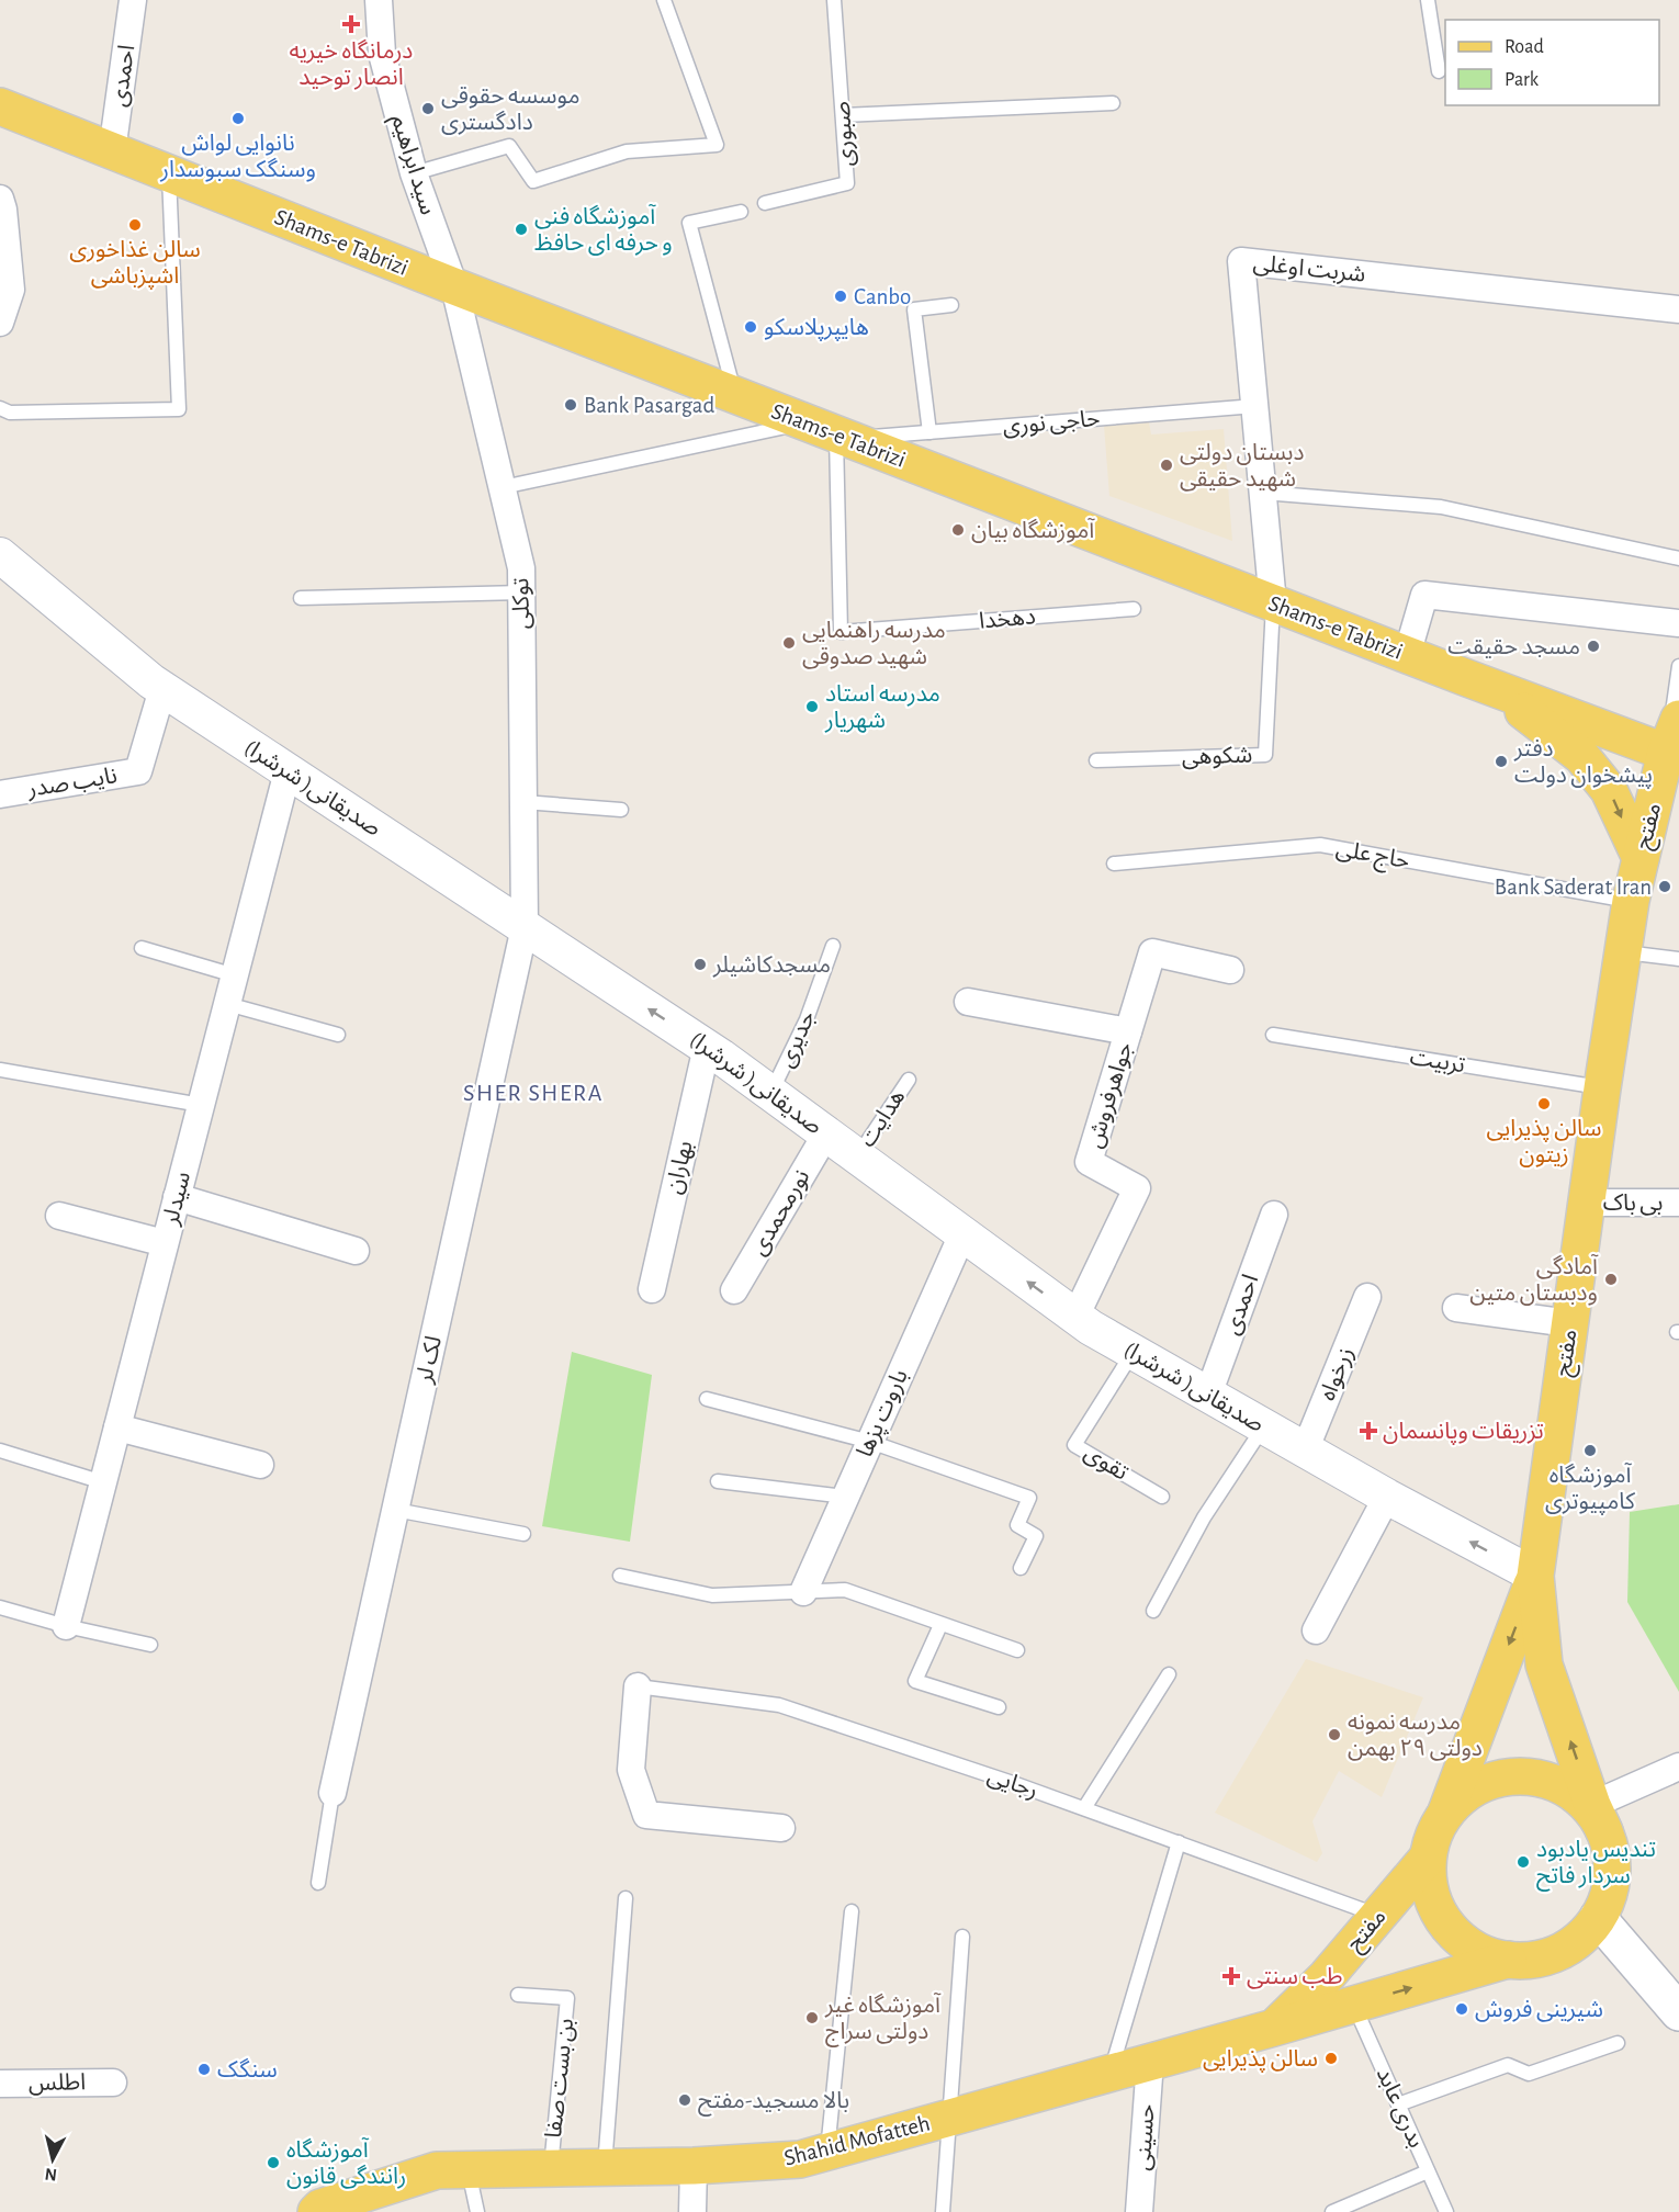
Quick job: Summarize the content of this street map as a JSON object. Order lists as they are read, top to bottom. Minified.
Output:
{"streets":{"main road":["Shams-e Tabrizi","مفتح","Shahid Mofatteh"],"street":["احمدی","سید ابراهیم","شربت اوغلی","توکلی","نایب صدر","(شرشرا )صدیقانی","جواهرفروش","بهاران","سیدلر","بی باک","نورمحمدی","لک لر","زرخواه","باروت پزها","اطلس","حسینی"],"lane":["صبوری","حاجی نوری","دهخدا","شکوهی","حاج علی","جدیری","تربیت","هدایت","تقوی","رجایی","بن بست صفا","بدری عابد"]},"crossings":[["احمدی","Shams-e Tabrizi"],["احمدی","(شرشرا )صدیقانی"],["سید ابراهیم","Shams-e Tabrizi"],["سید ابراهیم","توکلی"],["Shams-e Tabrizi","شربت اوغلی"],["Shams-e Tabrizi","حاجی نوری"],["Shams-e Tabrizi","توکلی"],["Shams-e Tabrizi","دهخدا"],["Shams-e Tabrizi","شکوهی"],["Shams-e Tabrizi","مفتح"],["شربت اوغلی","حاجی نوری"],["شربت اوغلی","شکوهی"],["حاجی نوری","توکلی"],["حاجی نوری","دهخدا"],["توکلی","(شرشرا )صدیقانی"],["توکلی","لک لر"],["نایب صدر","(شرشرا )صدیقانی"],["(شرشرا )صدیقانی","مفتح"],["(شرشرا )صدیقانی","جدیری"],["(شرشرا )صدیقانی","جواهرفروش"],["(شرشرا )صدیقانی","هدایت"],["(شرشرا )صدیقانی","بهاران"],["(شرشرا )صدیقانی","سیدلر"],["(شرشرا )صدیقانی","نورمحمدی"],["(شرشرا )صدیقانی","لک لر"],["(شرشرا )صدیقانی","زرخواه"],["(شرشرا )صدیقانی","باروت پزها"],["(شرشرا )صدیقانی","تقوی"],["مفتح","حاج علی"],["مفتح","تربیت"],["مفتح","بی باک"],["مفتح","رجایی"],["مفتح","Shahid Mofatteh"],["بن بست صفا","Shahid Mofatteh"],["بدری عابد","Shahid Mofatteh"],["حسینی","Shahid Mofatteh"]],"districts":["SHER SHERA"],"places":{"health":["درمانگاه خیریه انصار توحید","تزریقات وپانسمان","طب سنتی"],"other":["موسسه حقوقی دادگستری","نانوایی لواش وسنگک سبوسدار","سالن غذاخوری اشپزباشی","آموزشگاه فنی و حرفه ای حافظ","Canbo","هایپرپلاسکو","Bank Pasargad","دبستان دولتی شهید حقیقی","آموزشگاه بیان","مدرسه راهنمایی شهید صدوقی","مسجد حقیقت","مدرسه استاد شهریار","دفتر پیشخوان دولت","Bank Saderat Iran","مسجدکاشیلر","سالن پذیرایی زیتون","آمادگی ودبستان متین","آموزشگاه کامپیوتری","مدرسه نمونه دولتی ۲۹ بهمن","تندیس یادبود سردار فاتح","شیرینی فروش","آموزشگاه غیر دولتی سراج","سالن پذیرایی","سنگک","بالا مسجید-مفتح","آموزشگاه رانندگی قانون"]},"legend":["Road","Park"],"north":"bottom"}
